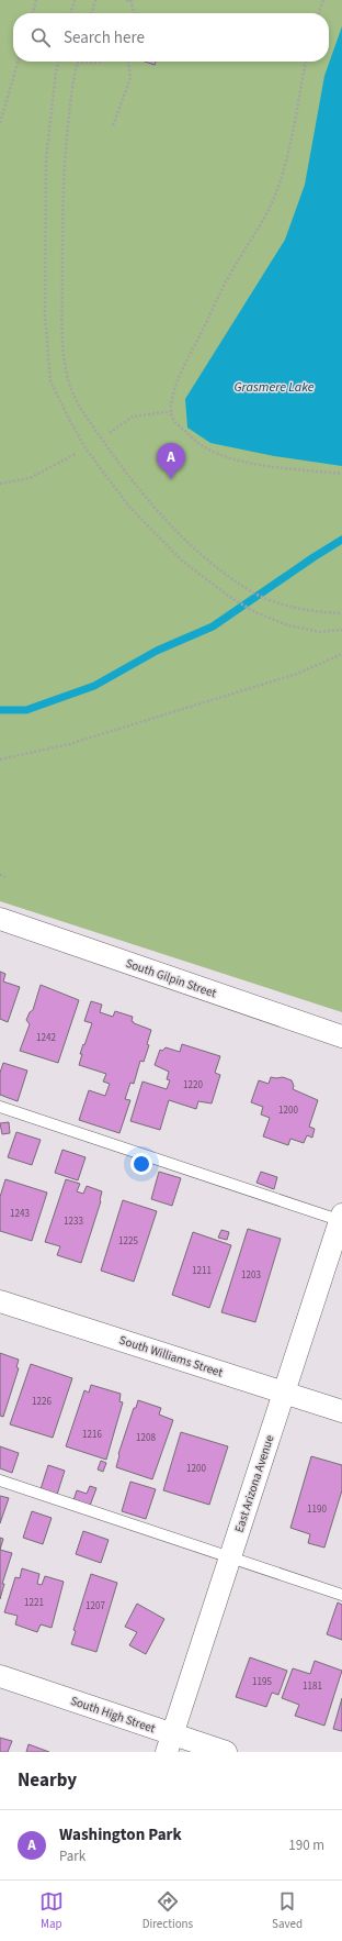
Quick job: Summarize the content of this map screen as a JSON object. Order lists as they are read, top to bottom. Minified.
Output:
{"streets":{"street":["South Gilpin Street","South Williams Street","East Arizona Avenue","South High Street"]},"crossings":[["South Williams Street","East Arizona Avenue"],["East Arizona Avenue","South High Street"]],"water":["Grasmere Lake"],"house_numbers":["1242","1220","1200","1243","1233","1225","1211","1203","1226","1216","1208","1200","1190","1221","1207","1195","1181"],"page":{"search":"Search here","pins":"A","heading":"Nearby","list":[{"mark":"A","name":"Washington Park","note":"Park","value":"190 m"}],"nav":["Map","Directions","Saved"]}}
